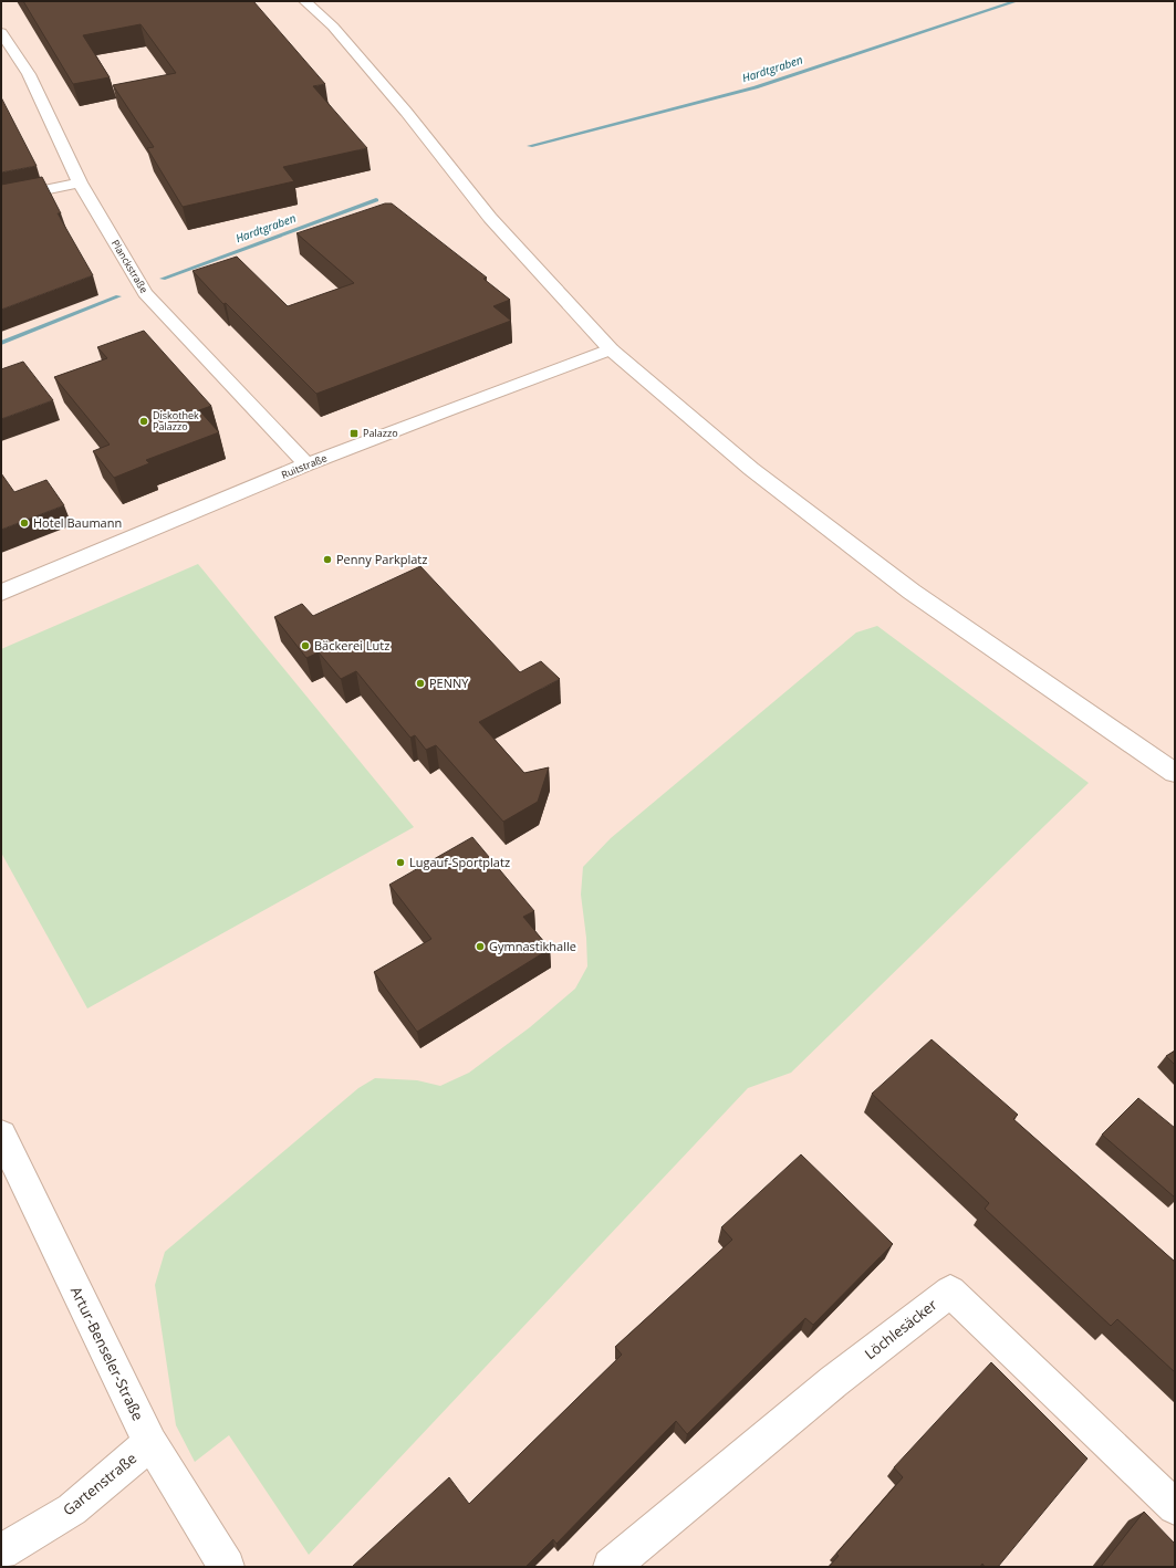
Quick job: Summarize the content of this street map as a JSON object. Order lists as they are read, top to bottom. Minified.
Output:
{"streets":{"street":["Planckstraße","Ruitstraße","Löchlesäcker","Artur-Benseler-Straße","Gartenstraße"]},"crossings":[["Planckstraße","Ruitstraße"],["Artur-Benseler-Straße","Gartenstraße"]],"water":["Hardtgraben"],"places":{"other":["Diskothek Palazzo","Hotel Baumann","Penny Parkplatz","Bäckerei Lutz","PENNY","Lugauf-Sportplatz","Gymnastikhalle"],"transit":["Palazzo"]}}
